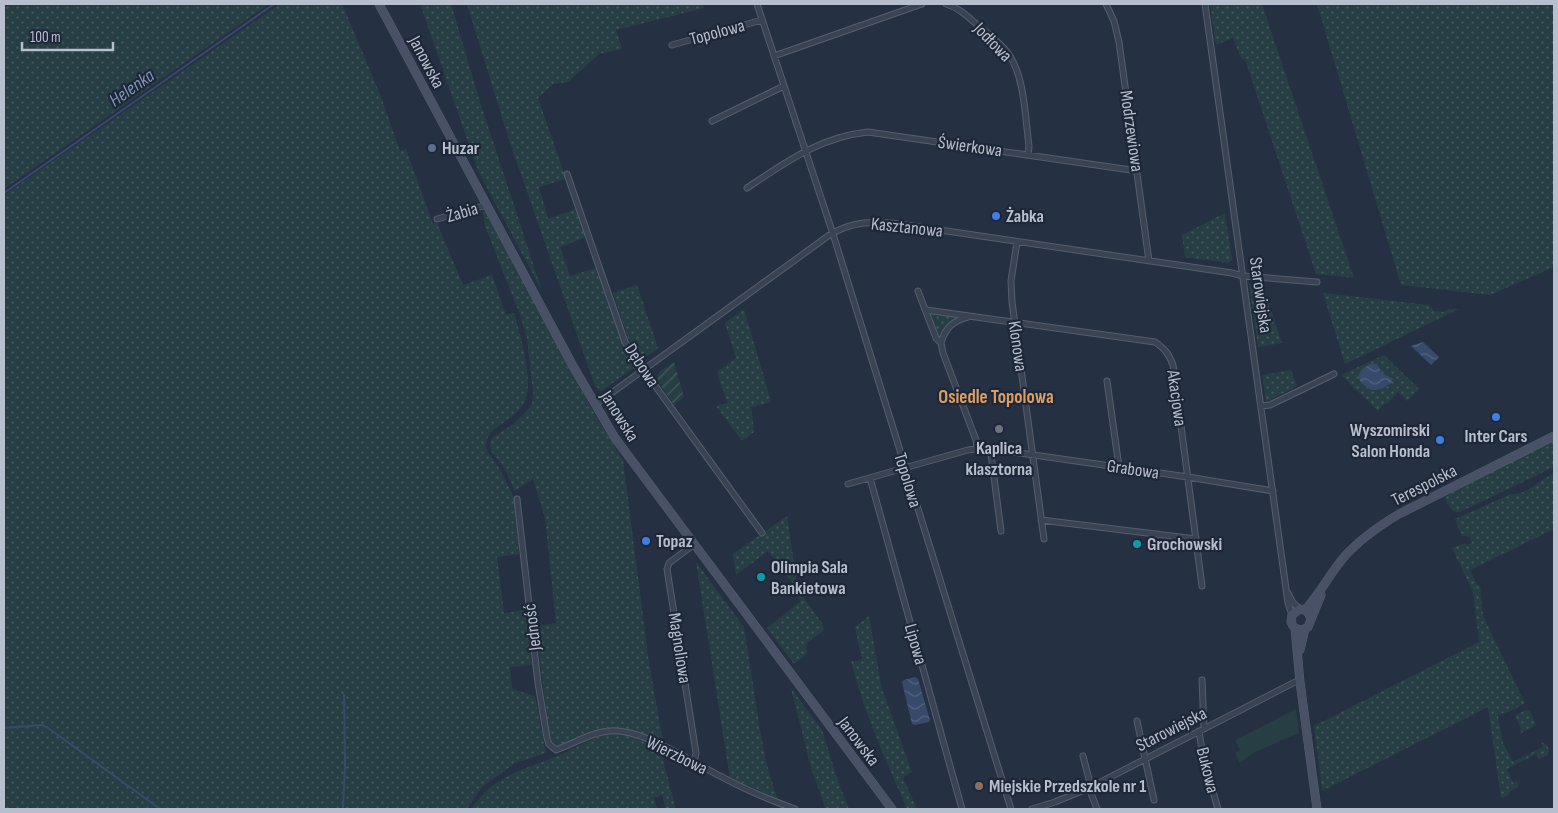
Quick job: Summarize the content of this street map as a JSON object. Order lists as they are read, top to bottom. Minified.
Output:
{"streets":{"main road":["Janowska","Terespolska"],"street":["Topolowa","Jodłowa","Modrzewiowa","Świerkowa","Żabia","Kasztanowa","Starowiejska","Klonowa","Dębowa","Akacjowa","Grabowa","Jedność","Lipowa","Magnoliowa","Wierzbowa","Bukowa"]},"crossings":[["Topolowa","Świerkowa"],["Topolowa","Kasztanowa"],["Topolowa","Grabowa"],["Jodłowa","Świerkowa"],["Janowska","Żabia"],["Janowska","Kasztanowa"],["Janowska","Magnoliowa"],["Modrzewiowa","Świerkowa"],["Modrzewiowa","Kasztanowa"],["Kasztanowa","Starowiejska"],["Kasztanowa","Klonowa"],["Kasztanowa","Dębowa"],["Starowiejska","Grabowa"],["Starowiejska","Terespolska"],["Starowiejska","Bukowa"],["Klonowa","Akacjowa"],["Klonowa","Grabowa"],["Akacjowa","Grabowa"],["Grabowa","Lipowa"],["Jedność","Wierzbowa"],["Magnoliowa","Wierzbowa"]],"districts":["Osiedle Topolowa"],"water":["Helenka"],"places":["Huzar","Żabka","Inter Cars","Kaplica klasztorna","Wyszomirski Salon Honda","Topaz","Grochowski","Olimpia Sala Bankietowa","Miejskie Przedszkole nr 1"],"scale_bar":"100 m"}
